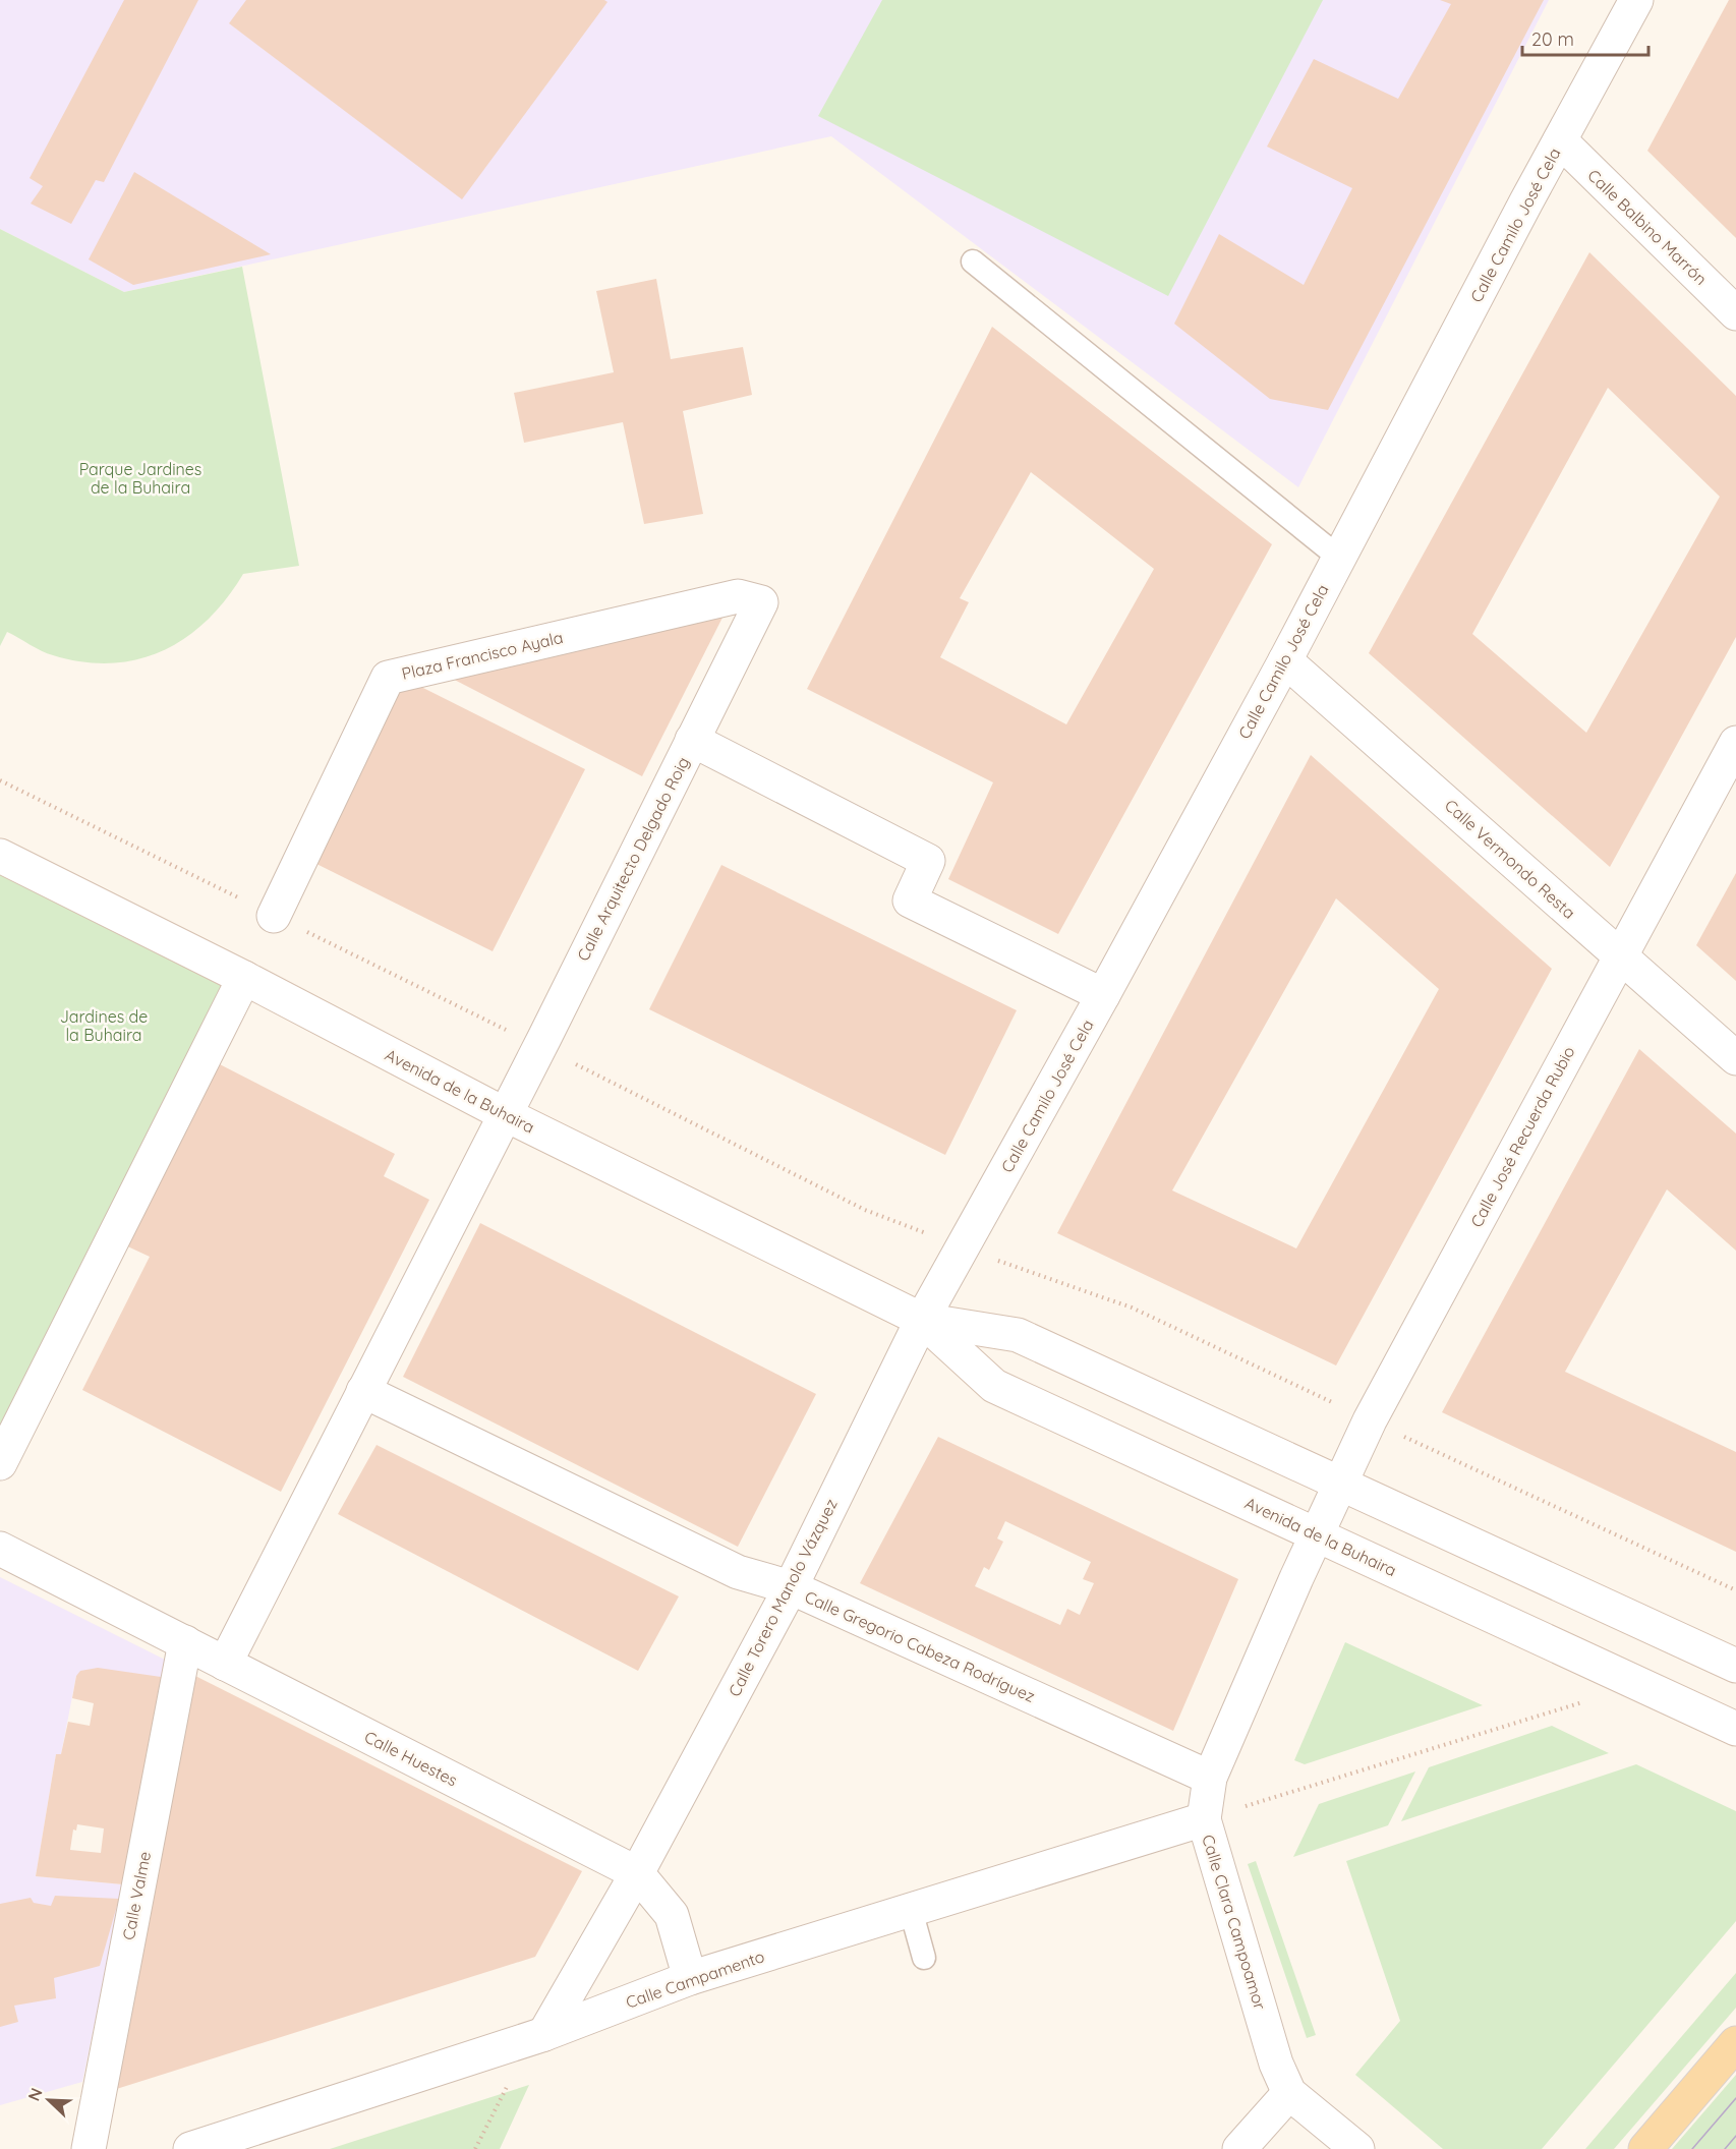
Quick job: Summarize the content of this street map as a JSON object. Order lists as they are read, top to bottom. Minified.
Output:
{"streets":{"street":["Calle Camilo José Cela","Calle Balbino Marrón","Plaza Francisco Ayala","Calle Arquitecto Delgado Roig","Calle Vermondo Resta","Avenida de la Buhaira","Calle José Recuerda Rubio","Calle Torero Manolo Vázquez","Calle Gregorio Cabeza Rodríguez","Calle Huestes","Calle Valme","Calle Clara Campoamor","Calle Campamento"]},"crossings":[["Calle Camilo José Cela","Calle Balbino Marrón"],["Calle Camilo José Cela","Calle Vermondo Resta"],["Calle Camilo José Cela","Avenida de la Buhaira"],["Calle Camilo José Cela","Calle Torero Manolo Vázquez"],["Plaza Francisco Ayala","Calle Arquitecto Delgado Roig"],["Calle Arquitecto Delgado Roig","Avenida de la Buhaira"],["Calle Arquitecto Delgado Roig","Calle Gregorio Cabeza Rodríguez"],["Calle Arquitecto Delgado Roig","Calle Huestes"],["Calle Vermondo Resta","Calle José Recuerda Rubio"],["Avenida de la Buhaira","Calle José Recuerda Rubio"],["Avenida de la Buhaira","Calle Torero Manolo Vázquez"],["Avenida de la Buhaira","Calle Clara Campoamor"],["Calle José Recuerda Rubio","Calle Clara Campoamor"],["Calle Torero Manolo Vázquez","Calle Gregorio Cabeza Rodríguez"],["Calle Torero Manolo Vázquez","Calle Huestes"],["Calle Torero Manolo Vázquez","Calle Campamento"],["Calle Gregorio Cabeza Rodríguez","Calle Clara Campoamor"],["Calle Huestes","Calle Valme"],["Calle Clara Campoamor","Calle Campamento"]],"parks":["Parque Jardines de la Buhaira","Jardines de la Buhaira"],"scale_bar":"20 m","north":"top left"}
